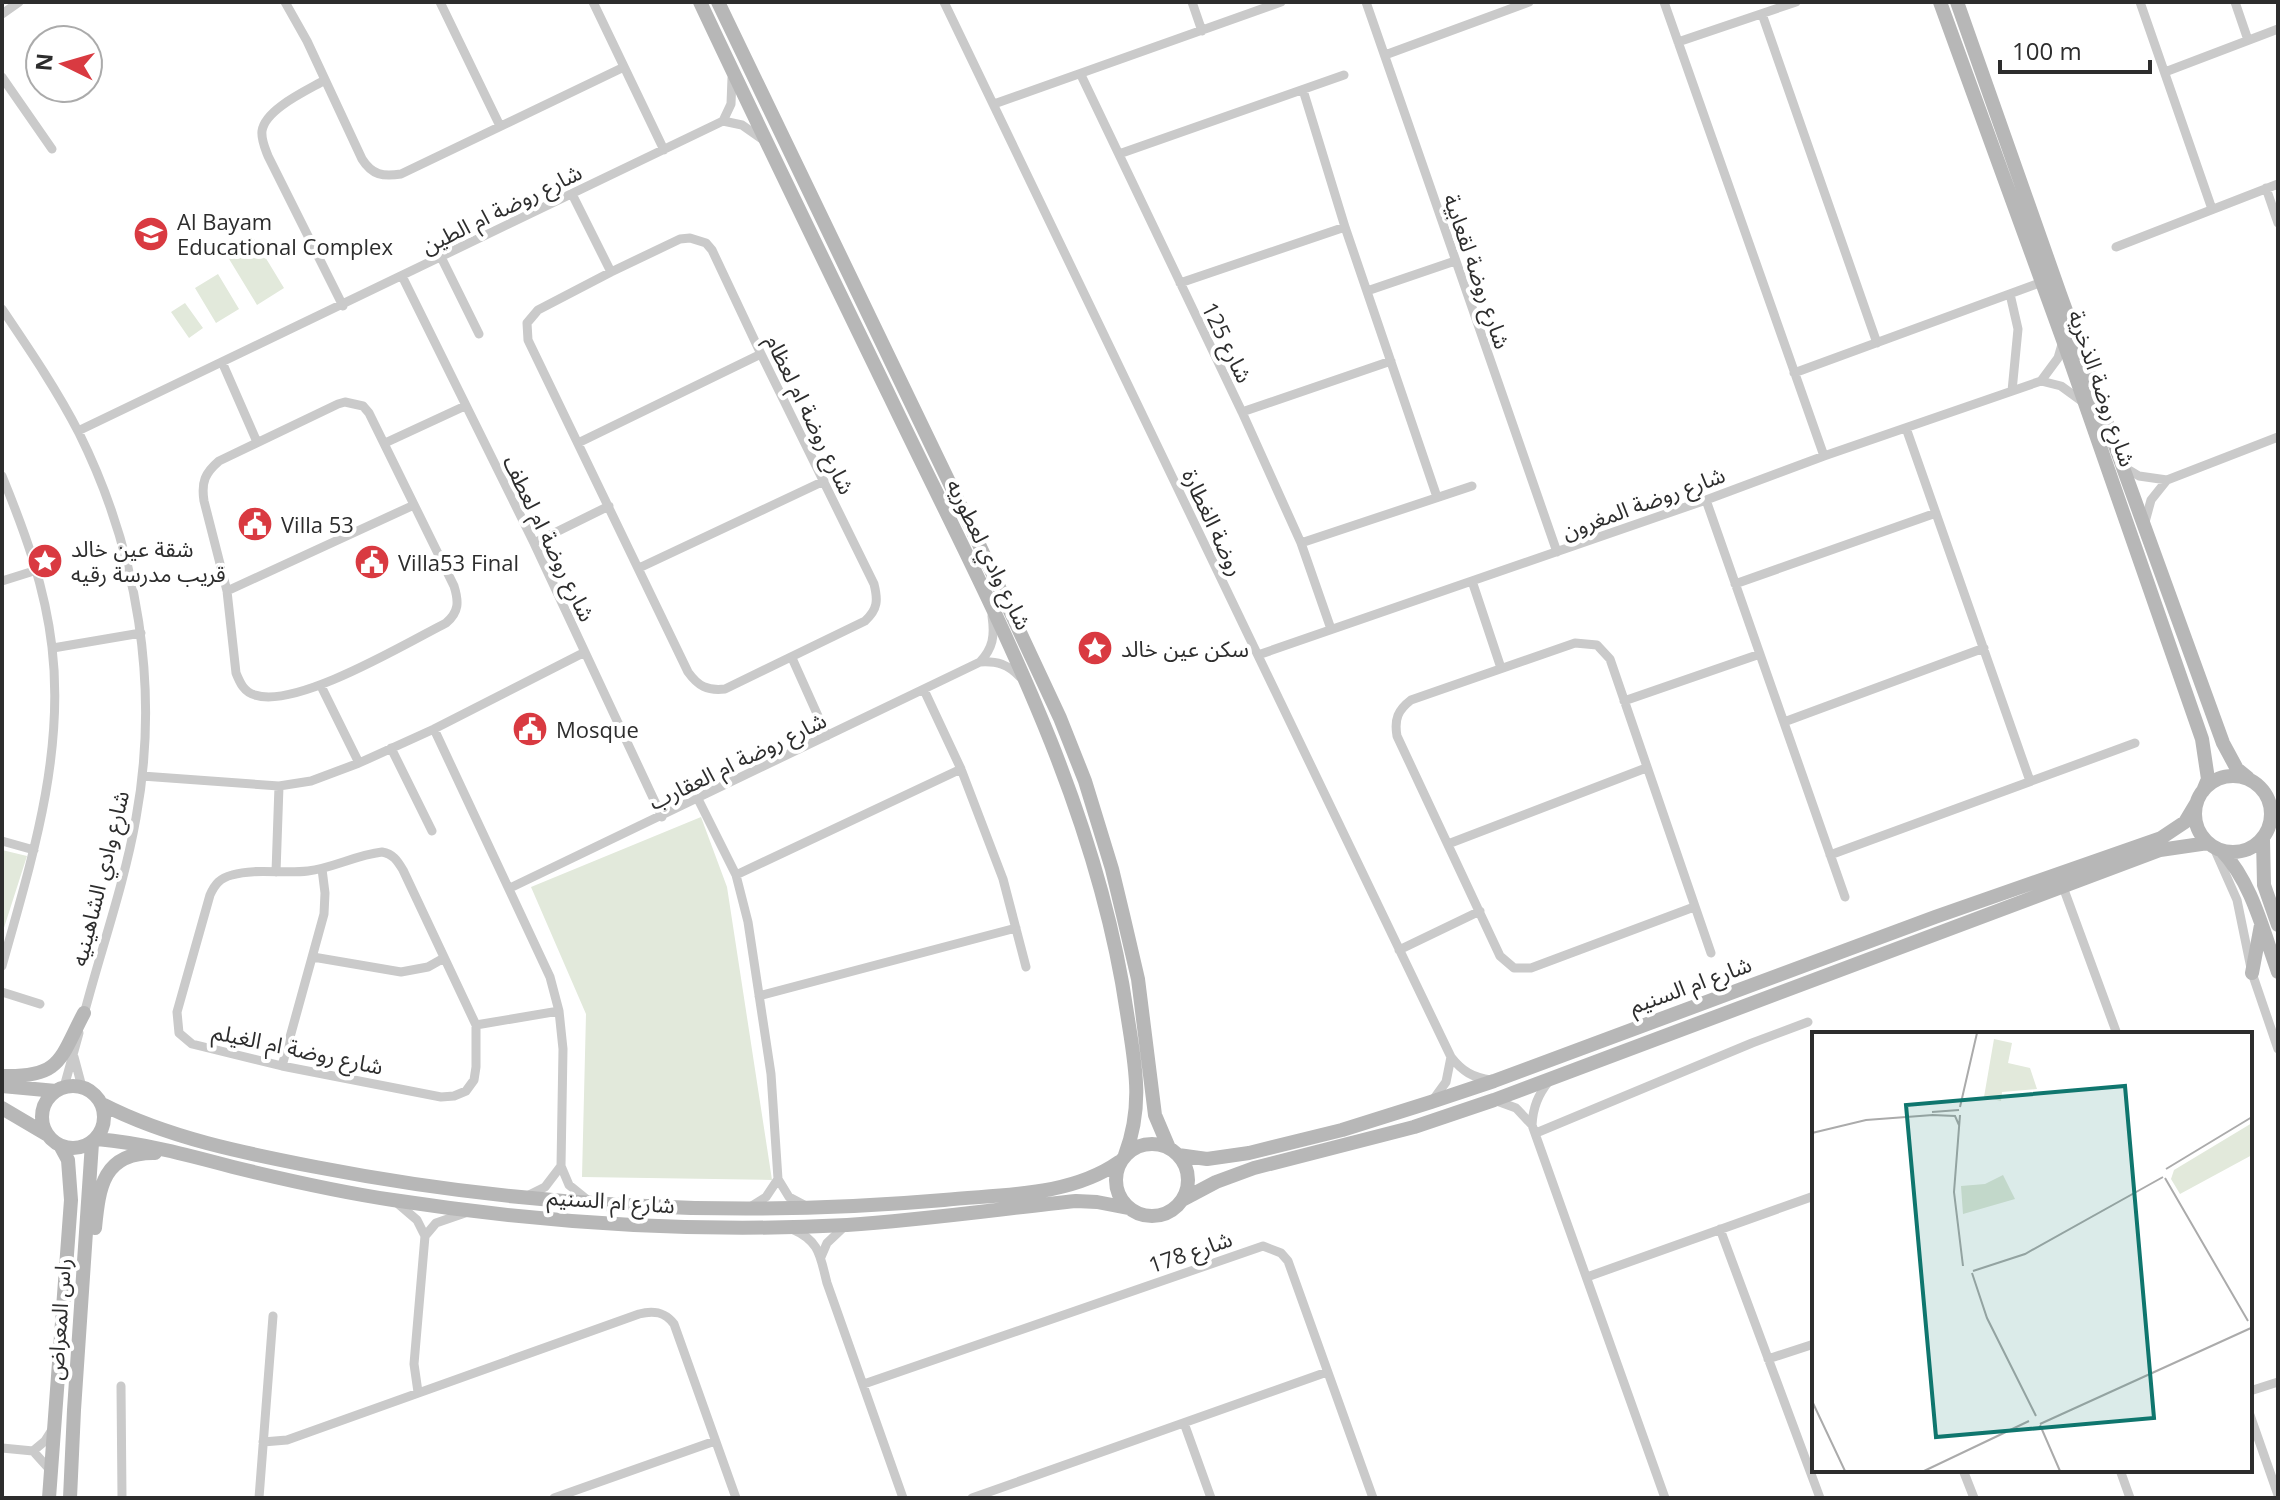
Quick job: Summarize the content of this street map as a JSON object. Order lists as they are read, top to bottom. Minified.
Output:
{"streets":{"main road":["شارع روضة الذخرية","شارع وادي لعطوريه","شارع ام السنيم","راس المعراض"],"street":["شارع روضة ام الطين","شارع روضة لقعابية","شارع 125","شارع روضة ام لعظام","شارع روضة المغرون","روضة الغطارة","شارع روضة ام لعطف","شارع روضة ام العقارب","شارع وادي الشاهينيه","شارع روضة ام الغيلم","شارع 178"]},"crossings":[["شارع روضة ام الطين","شارع روضة ام لعطف"],["شارع روضة ام الطين","شارع وادي الشاهينيه"],["شارع روضة لقعابية","شارع روضة المغرون"],["شارع 125","شارع روضة المغرون"],["شارع روضة الذخرية","شارع ام السنيم"],["شارع روضة المغرون","روضة الغطارة"],["روضة الغطارة","شارع ام السنيم"],["شارع روضة ام لعطف","شارع روضة ام العقارب"],["شارع وادي لعطوريه","شارع ام السنيم"],["شارع وادي الشاهينيه","شارع ام السنيم"],["شارع وادي الشاهينيه","راس المعراض"],["شارع ام السنيم","راس المعراض"]],"places":{"school or university":["Al Bayam Educational Complex"],"public building":["Villa 53","Villa53 Final","Mosque"],"place":["شقة عين خالد قريب مدرسة رقيه","سكن عين خالد"]},"scale_bar":"100 m","north":"left"}
